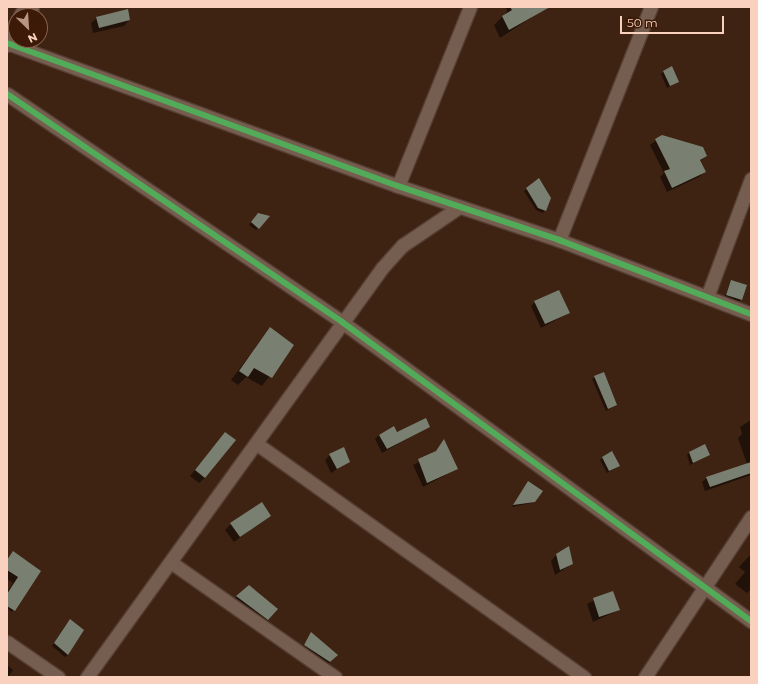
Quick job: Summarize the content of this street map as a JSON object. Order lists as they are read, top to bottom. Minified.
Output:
{"scale_bar":"50 m","north":"bottom right"}
